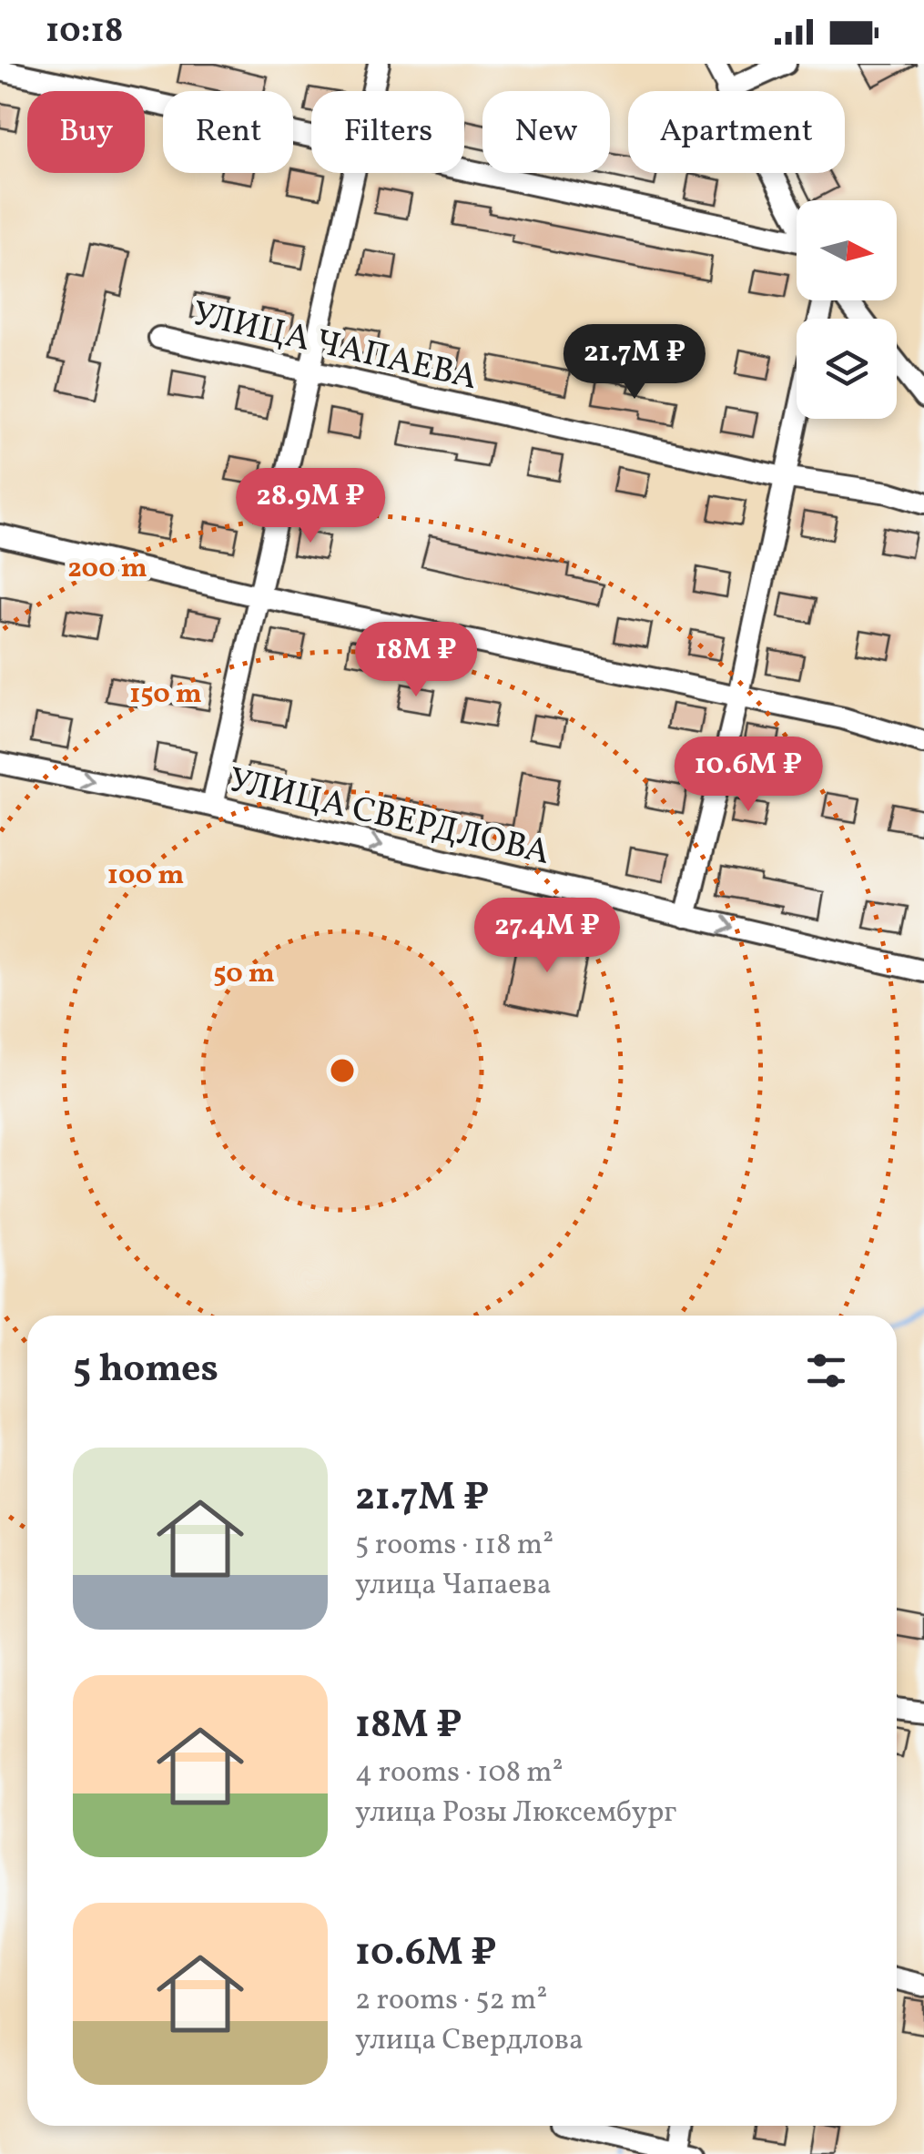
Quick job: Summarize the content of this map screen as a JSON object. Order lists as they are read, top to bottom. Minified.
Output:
{"streets":{"street":["УЛИЦА ЧАПАЕВА","УЛИЦА СВЕРДЛОВА"]},"one_way":["УЛИЦА СВЕРДЛОВА"],"north":"right","page":{"status":"10:18","chip":["Buy","Rent","Filters","New","Apartment"],"price":["21.7M ₽","28.9M ₽","18M ₽","10.6M ₽","27.4M ₽"],"heading":"5 homes","list":[{"name":"21.7M ₽","note":"5 rooms · 118 m² · улица Чапаева"},{"name":"18M ₽","note":"4 rooms · 108 m² · улица Розы Люксембург"},{"name":"10.6M ₽","note":"2 rooms · 52 m² · улица Свердлова"}]},"rings":["200 m","150 m","100 m","50 m"]}
